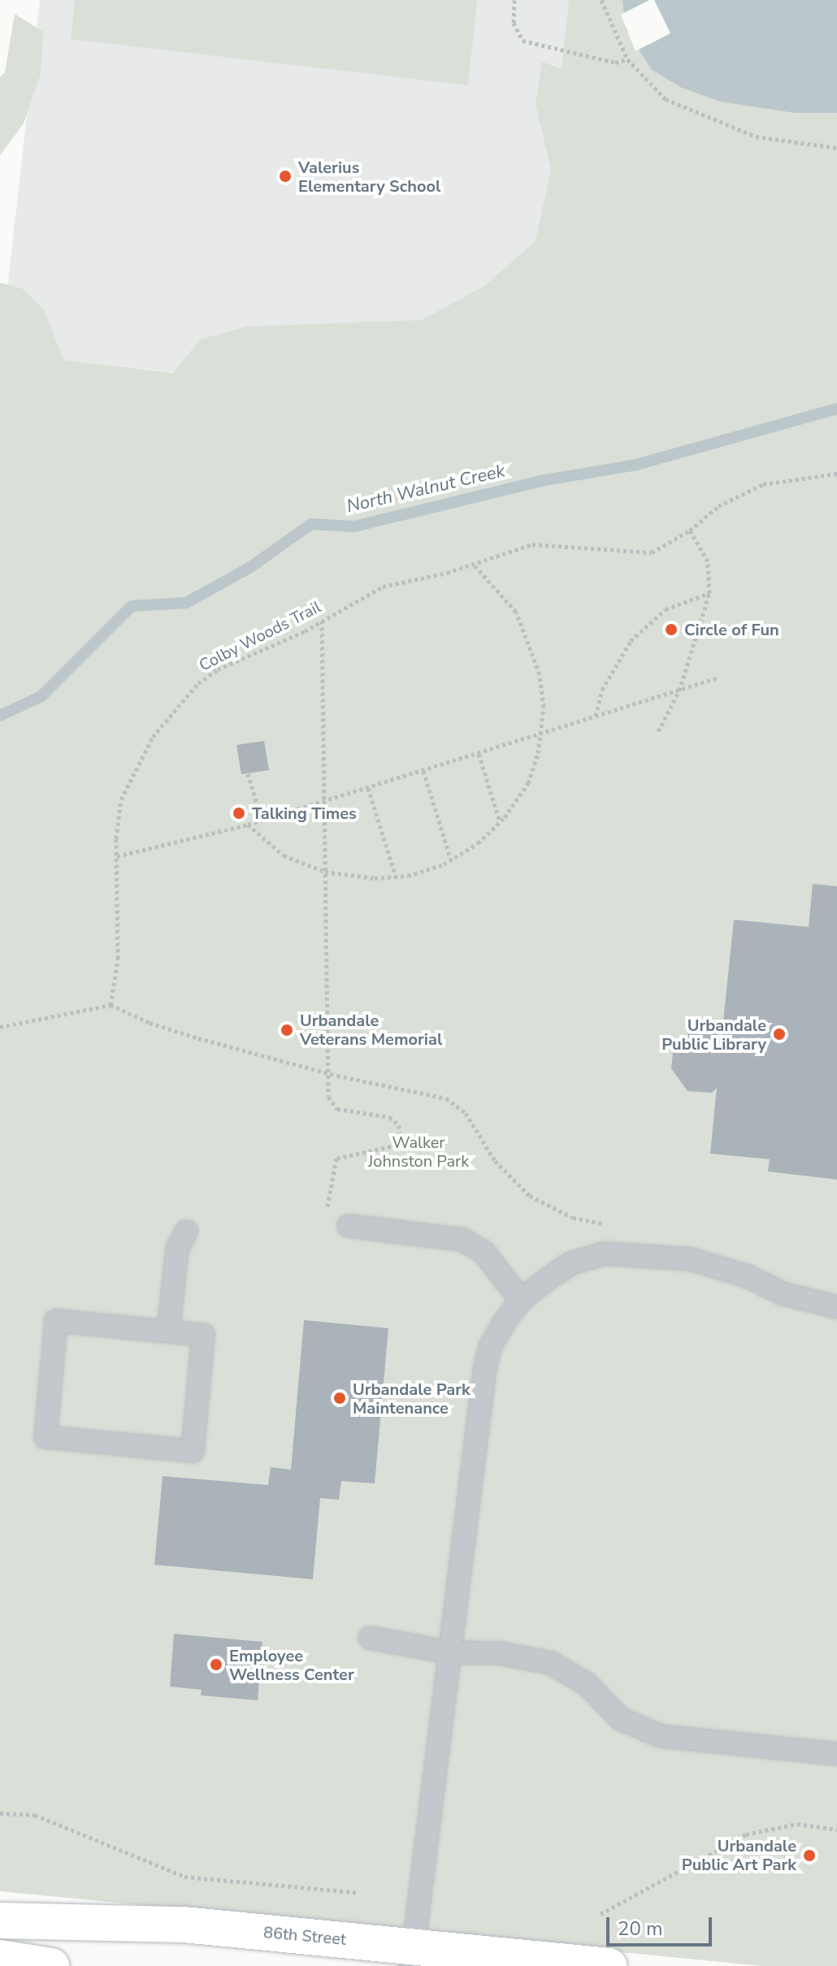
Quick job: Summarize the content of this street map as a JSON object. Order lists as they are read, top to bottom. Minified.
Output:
{"streets":{"main road":["86th Street"],"path":["Colby Woods Trail"]},"water":["North Walnut Creek"],"parks":["Walker Johnston Park"],"places":["Valerius Elementary School","Circle of Fun","Talking Times","Urbandale Veterans Memorial","Urbandale Public Library","Urbandale Park Maintenance","Employee Wellness Center","Urbandale Public Art Park"],"scale_bar":"20 m"}
